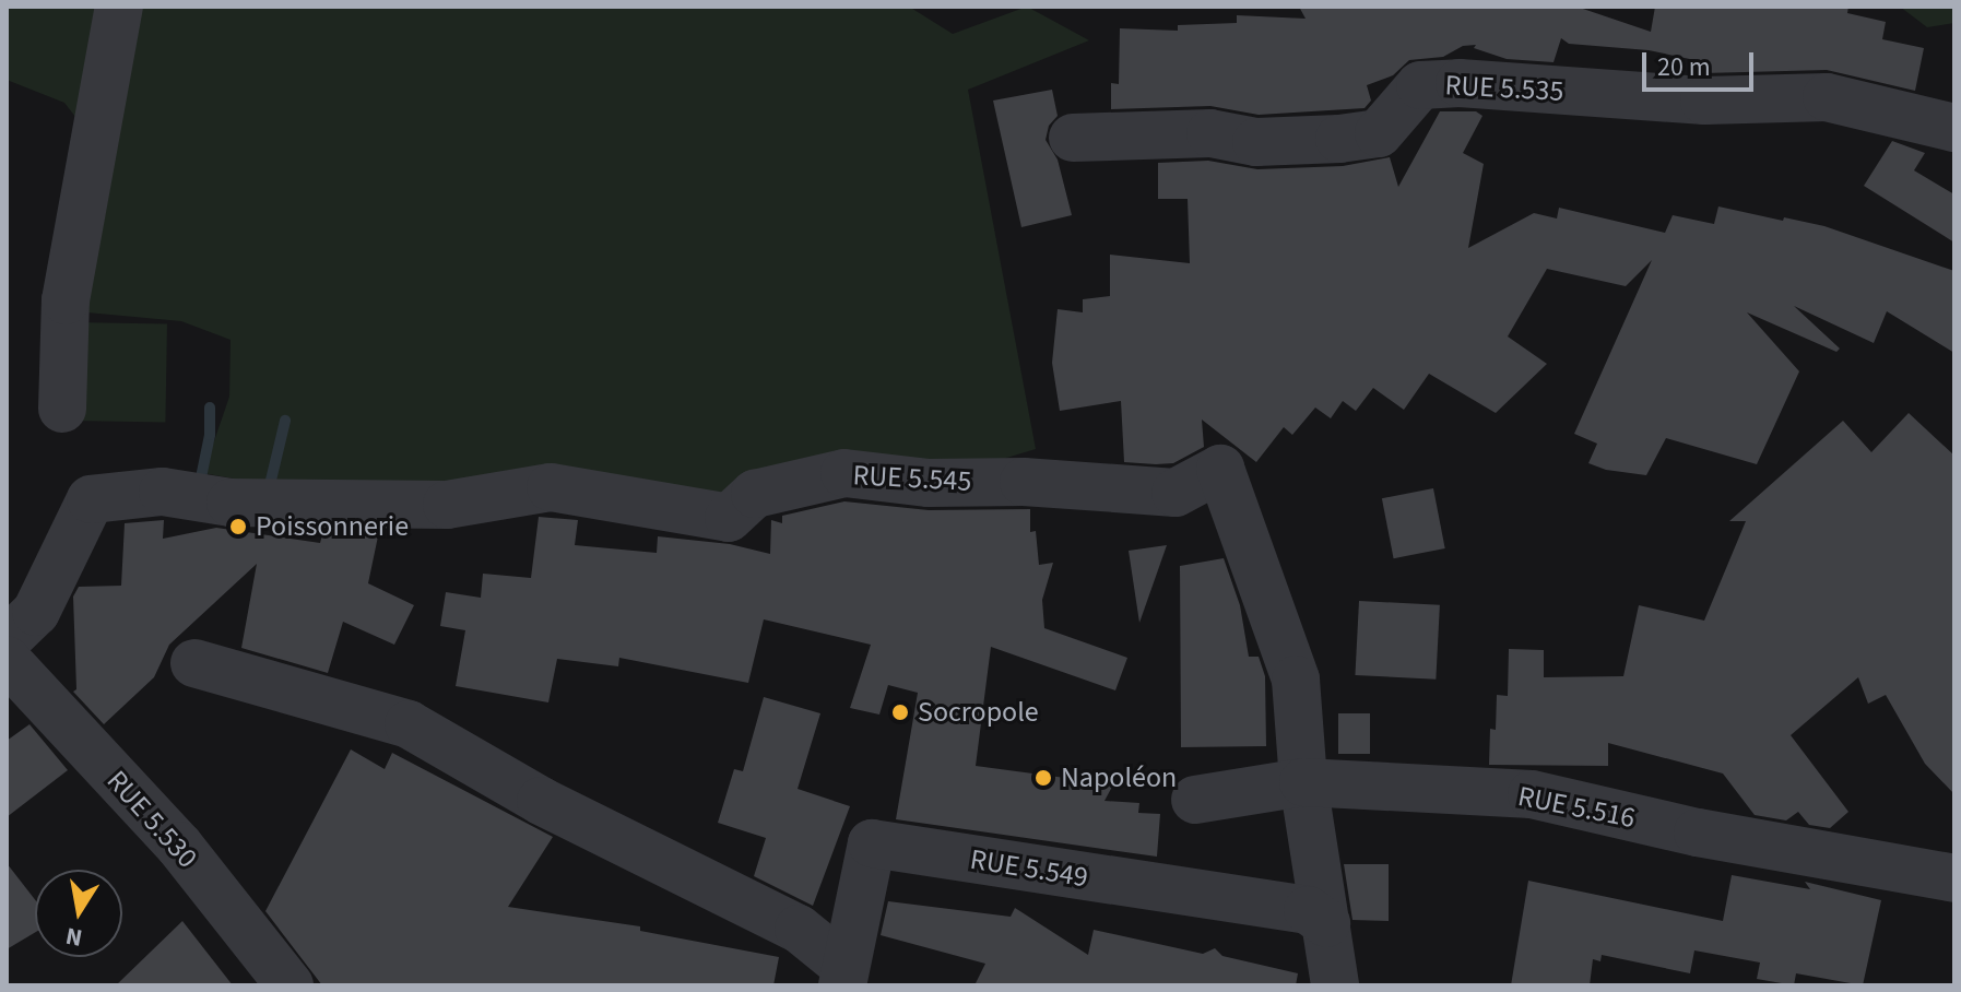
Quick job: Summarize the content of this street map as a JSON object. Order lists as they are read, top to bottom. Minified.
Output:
{"streets":{"street":["RUE 5.535","RUE 5.545","RUE 5.516","RUE 5.530","RUE 5.549"]},"crossings":[["RUE 5.545","RUE 5.516"],["RUE 5.545","RUE 5.549"]],"places":["Poissonnerie","Socropole","Napoléon"],"scale_bar":"20 m","north":"bottom"}
